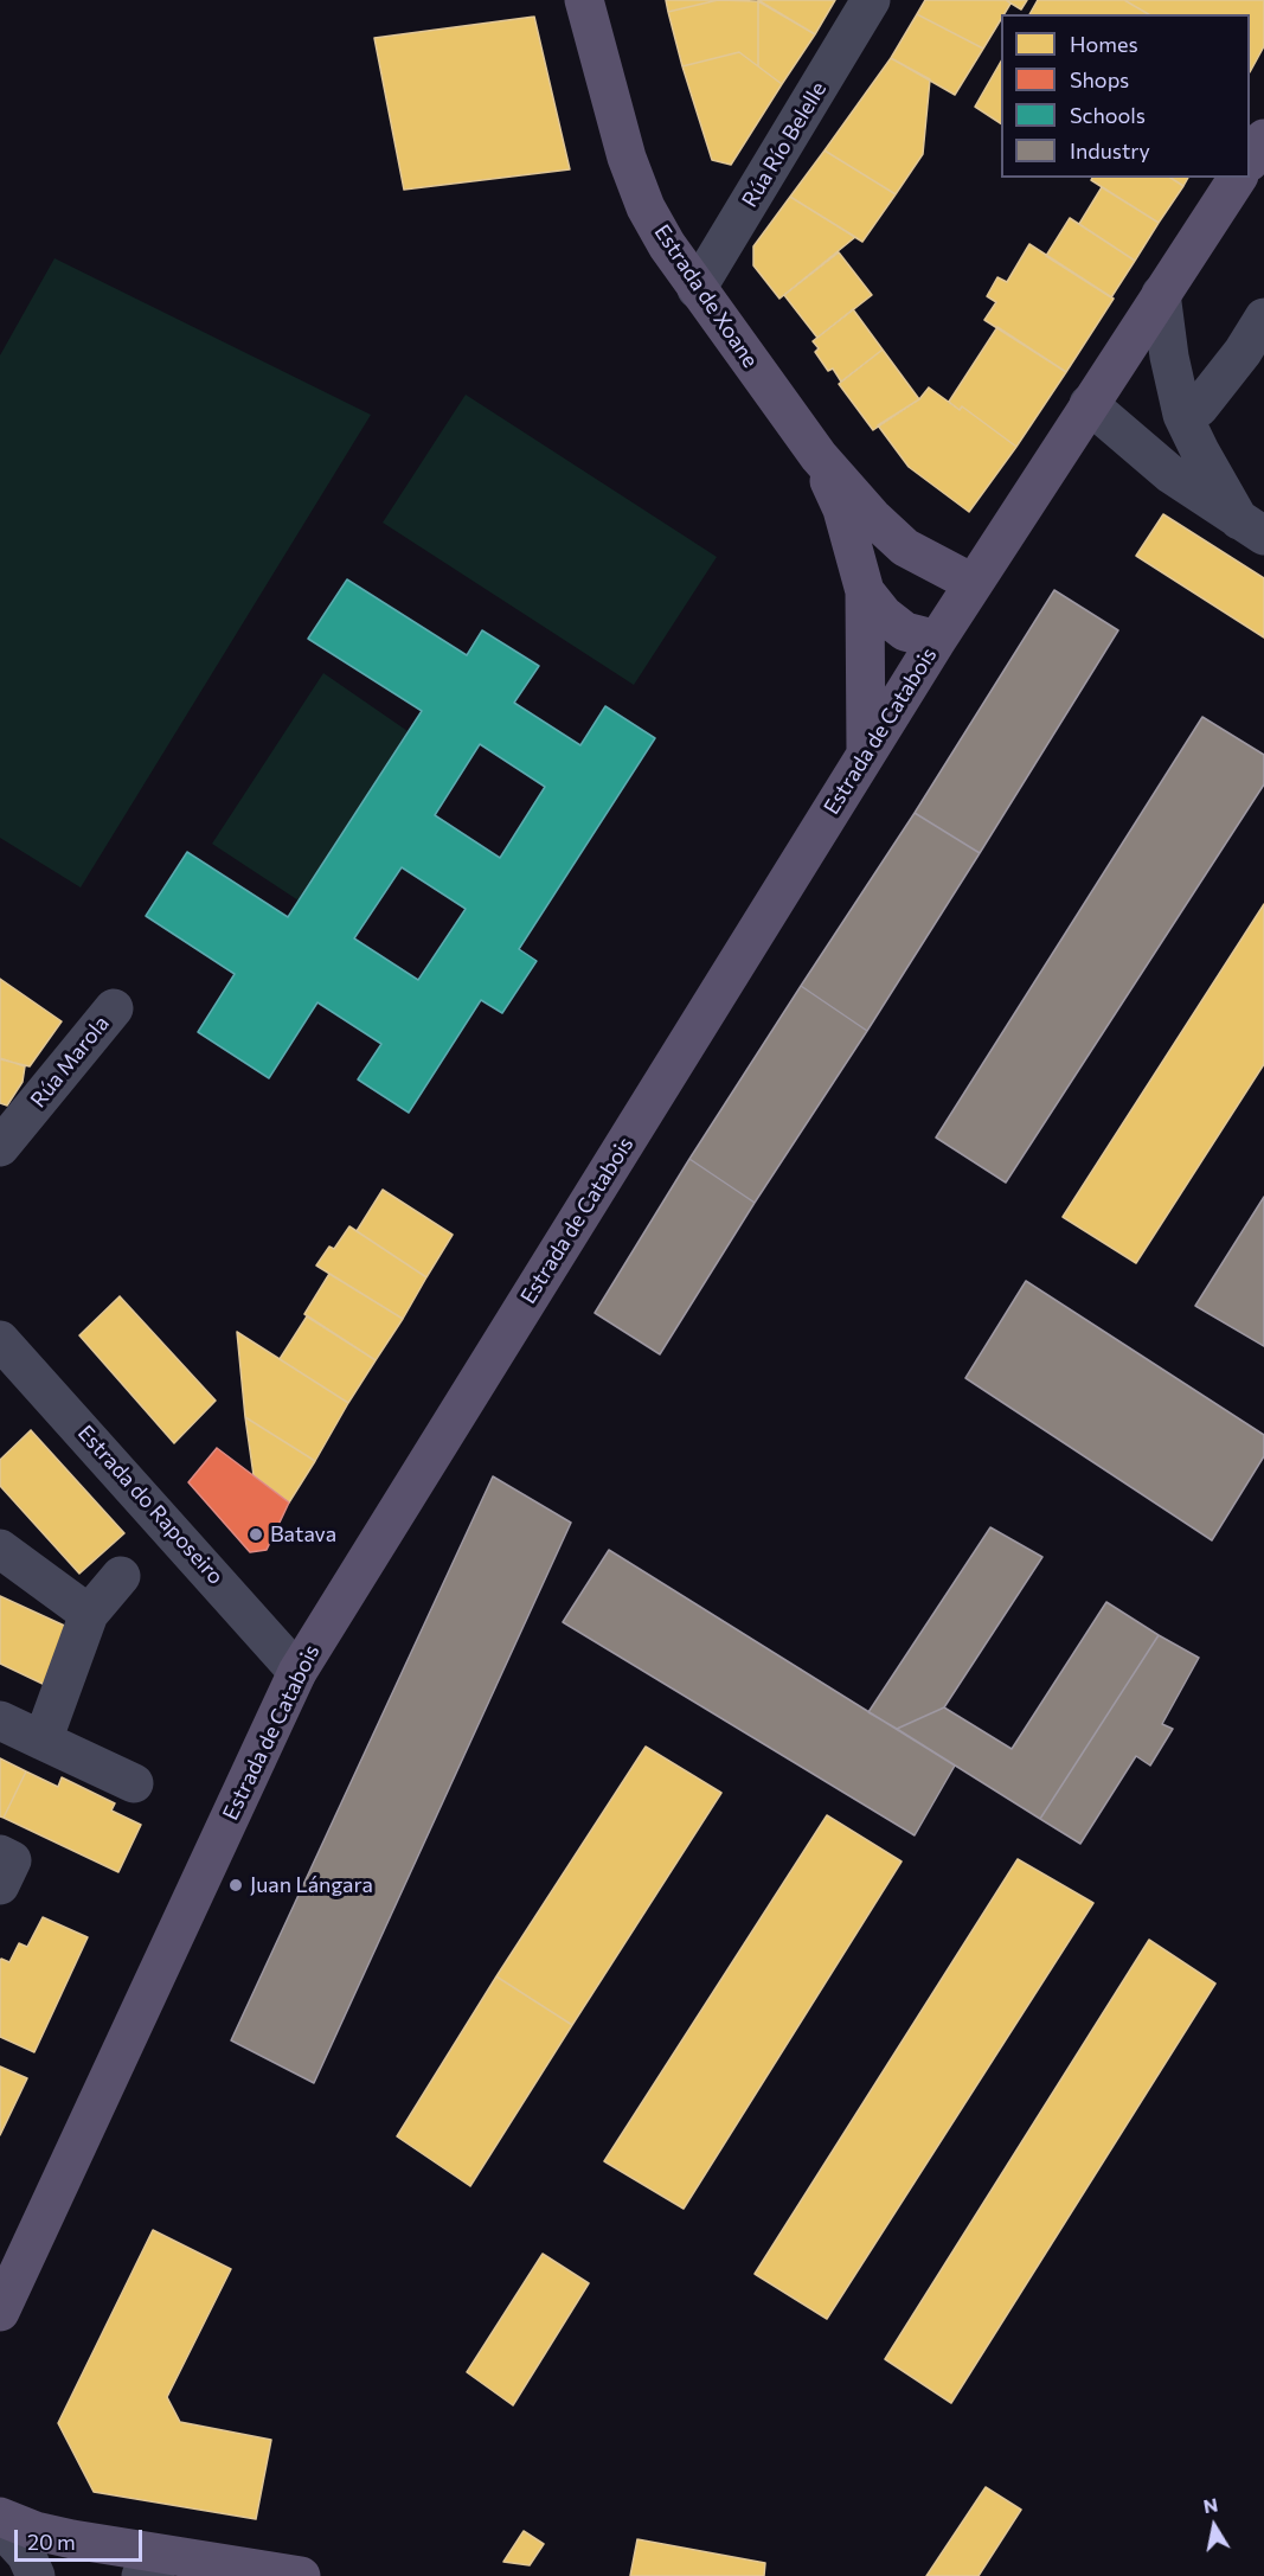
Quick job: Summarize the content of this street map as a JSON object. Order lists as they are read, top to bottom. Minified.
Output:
{"streets":{"main road":["Estrada de Xoane","Estrada de Catabois"],"street":["Rúa Río Belelle","Rúa Marola","Estrada do Raposeiro"]},"crossings":[["Rúa Río Belelle","Estrada de Xoane"],["Estrada de Catabois","Estrada do Raposeiro"]],"places":["Batava","Juan Lángara"],"legend":["Homes","Shops","Schools","Industry"],"scale_bar":"20 m","north":"top"}
